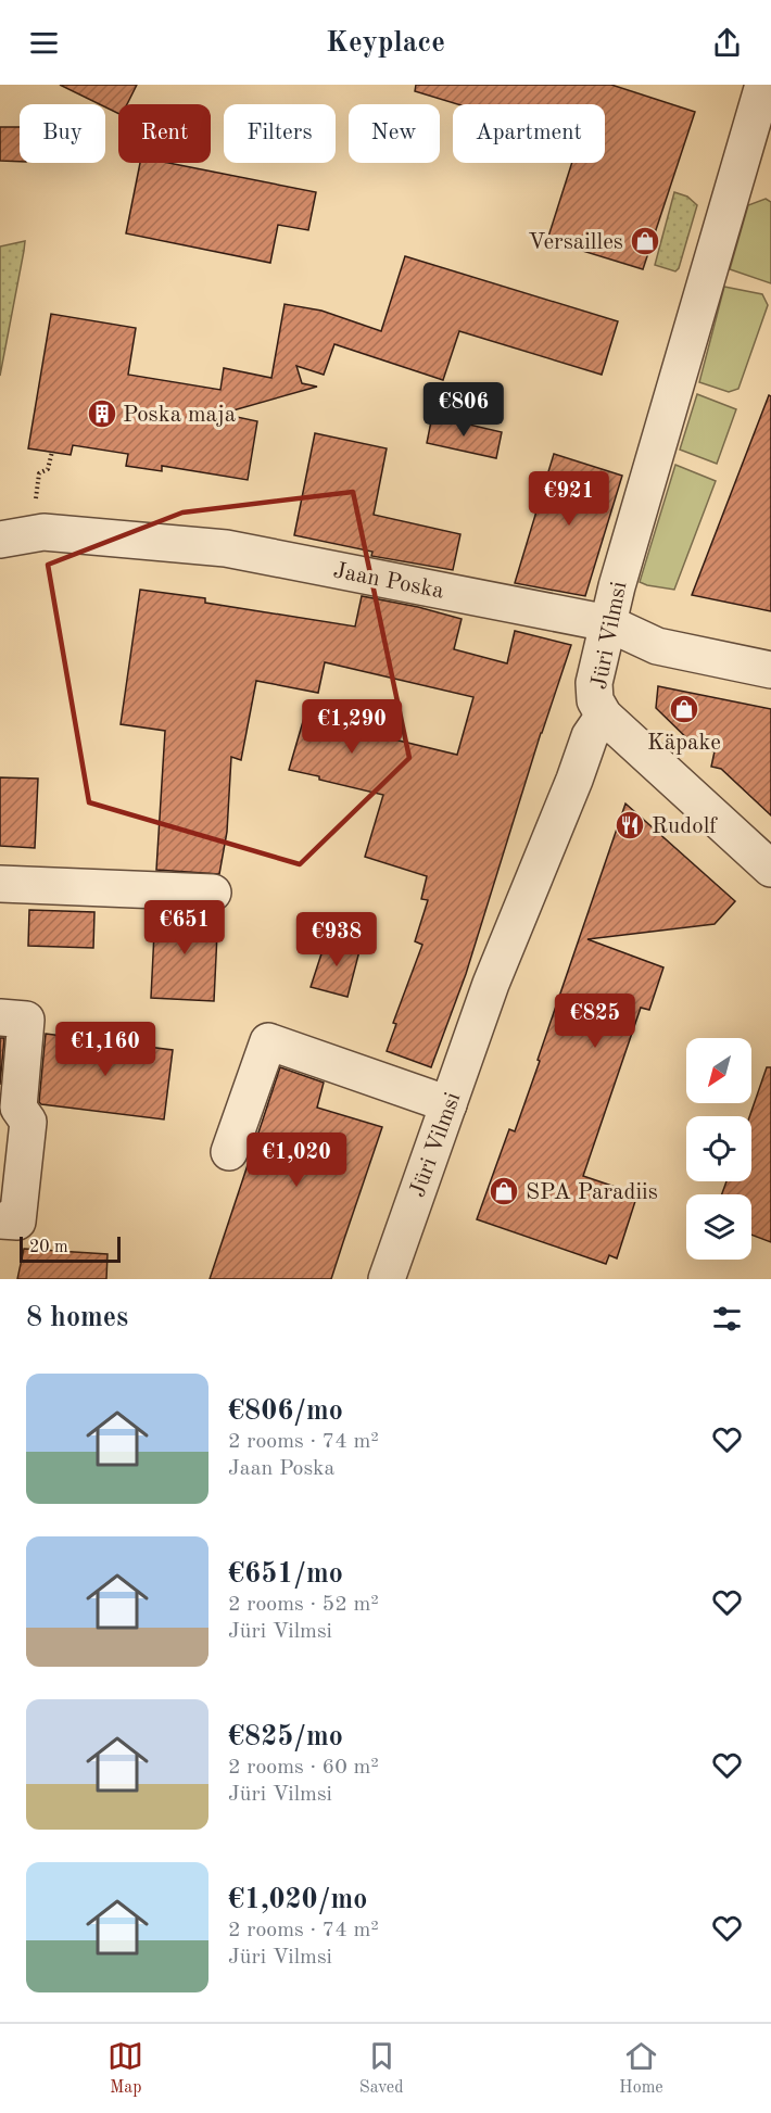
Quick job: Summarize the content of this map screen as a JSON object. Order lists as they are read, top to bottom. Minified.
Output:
{"streets":{"street":["Jaan Poska","Jüri Vilmsi"]},"crossings":[["Jaan Poska","Jüri Vilmsi"]],"places":{"shop":["Versailles","Käpake","SPA Paradiis"],"building":["Poska maja"],"restaurant":["Rudolf"]},"scale_bar":"20 m","north":"bottom left","page":{"header":"Keyplace","chip":["Buy","Rent","Filters","New","Apartment"],"price":["€806","€921","€1,290","€651","€938","€825","€1,160","€1,020"],"scale":"20 m","heading":"8 homes","list":[{"name":"€806/mo","note":"2 rooms · 74 m² · Jaan Poska"},{"name":"€651/mo","note":"2 rooms · 52 m² · Jüri Vilmsi"},{"name":"€825/mo","note":"2 rooms · 60 m² · Jüri Vilmsi"},{"name":"€1,020/mo","note":"2 rooms · 74 m² · Jüri Vilmsi"}],"tabs":["Map","Saved","Home"]}}
